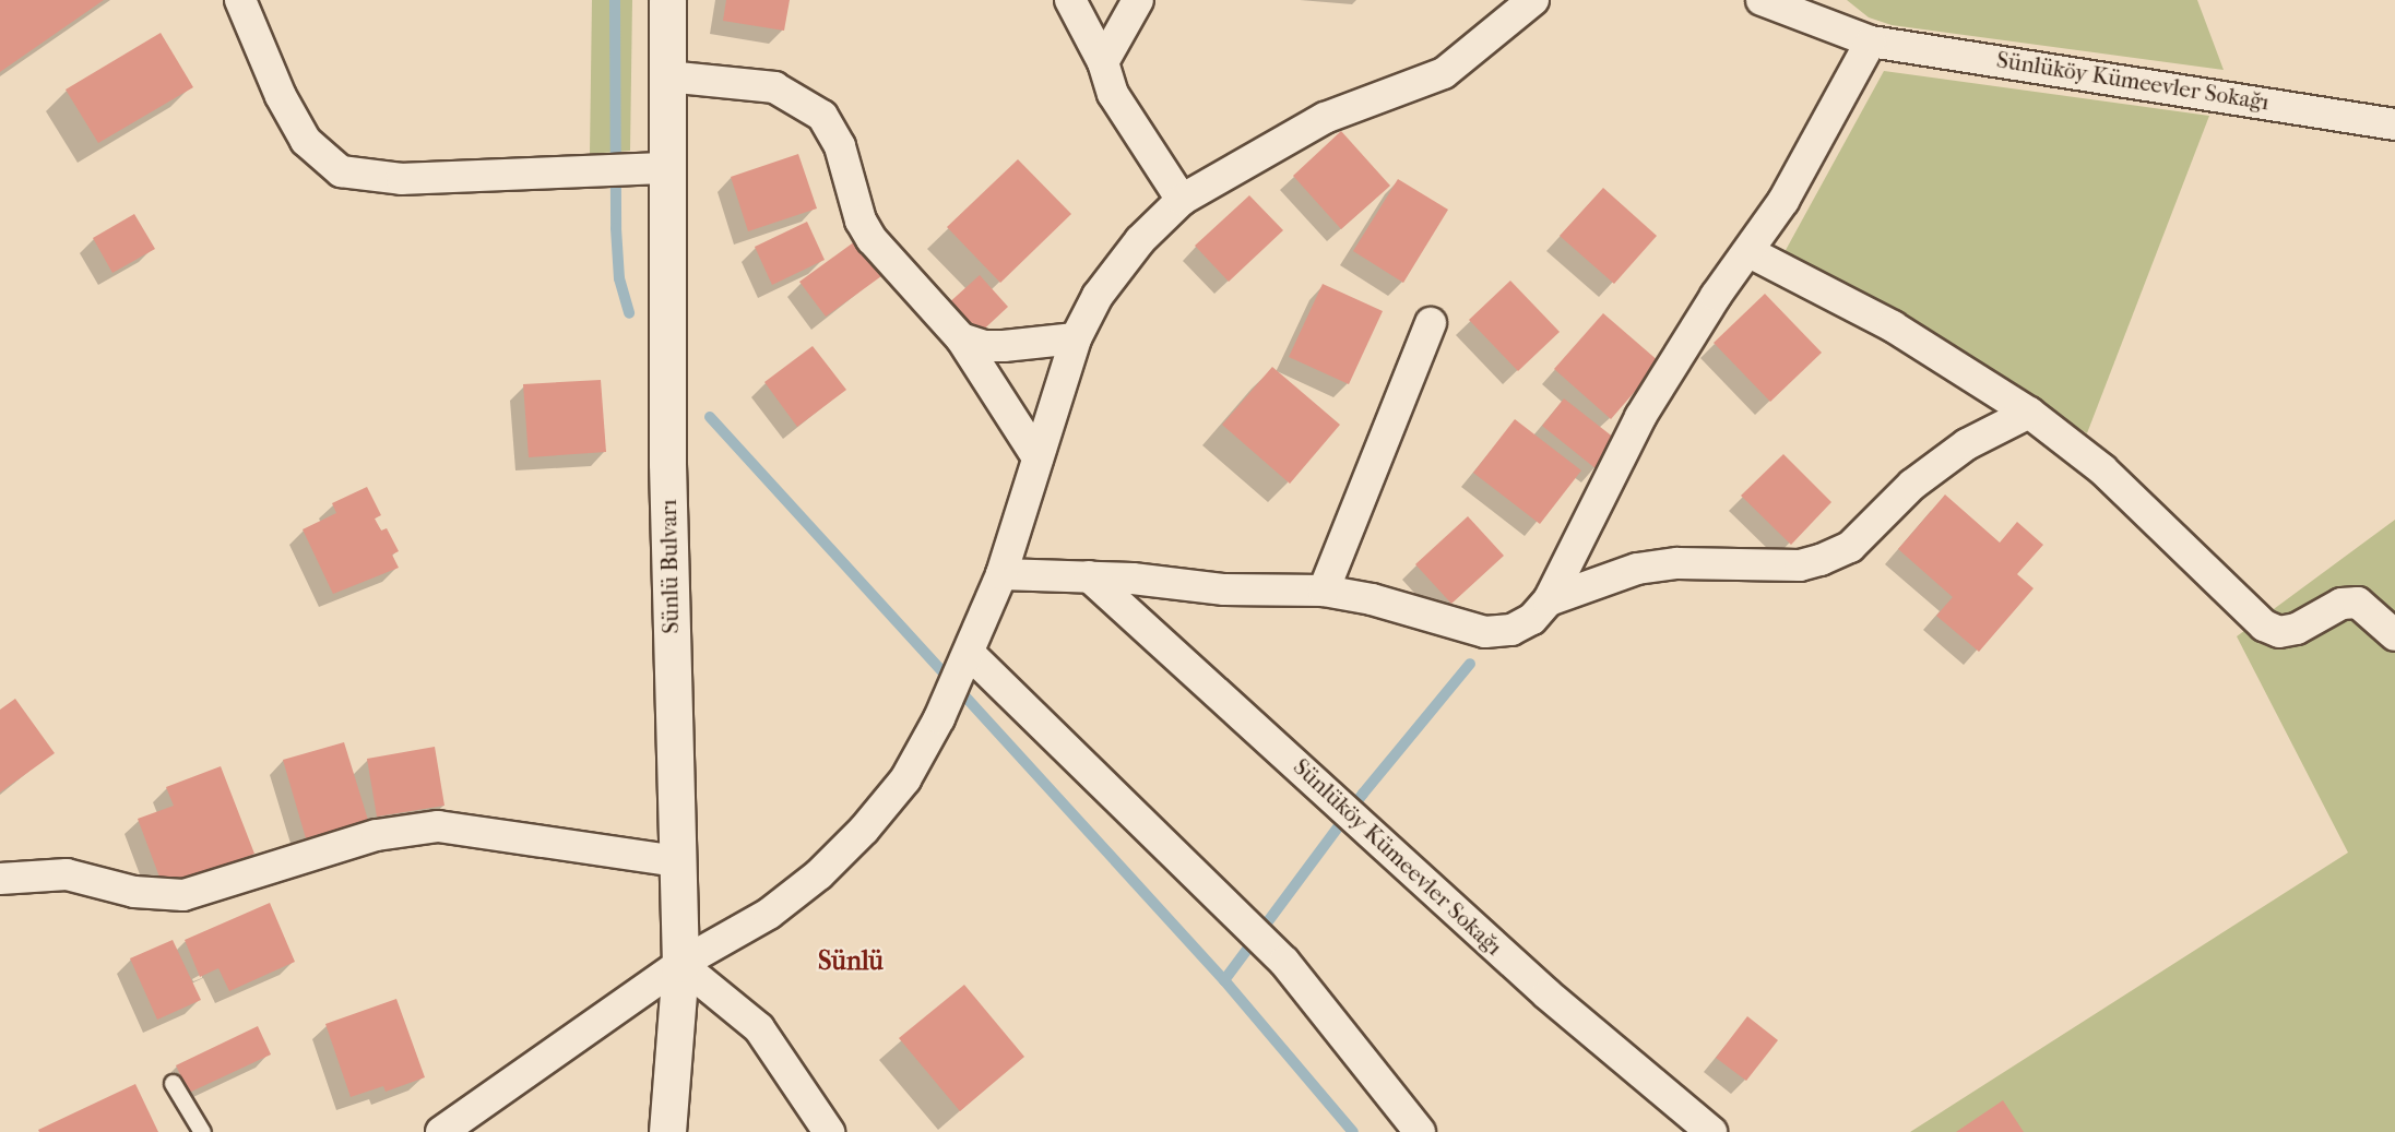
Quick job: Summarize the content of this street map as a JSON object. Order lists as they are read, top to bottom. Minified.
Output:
{"streets":{"main road":["Sünlü Bulvarı"],"street":["Sünlüköy Kümeevler Sokağı"]},"districts":["Sünlü"]}
